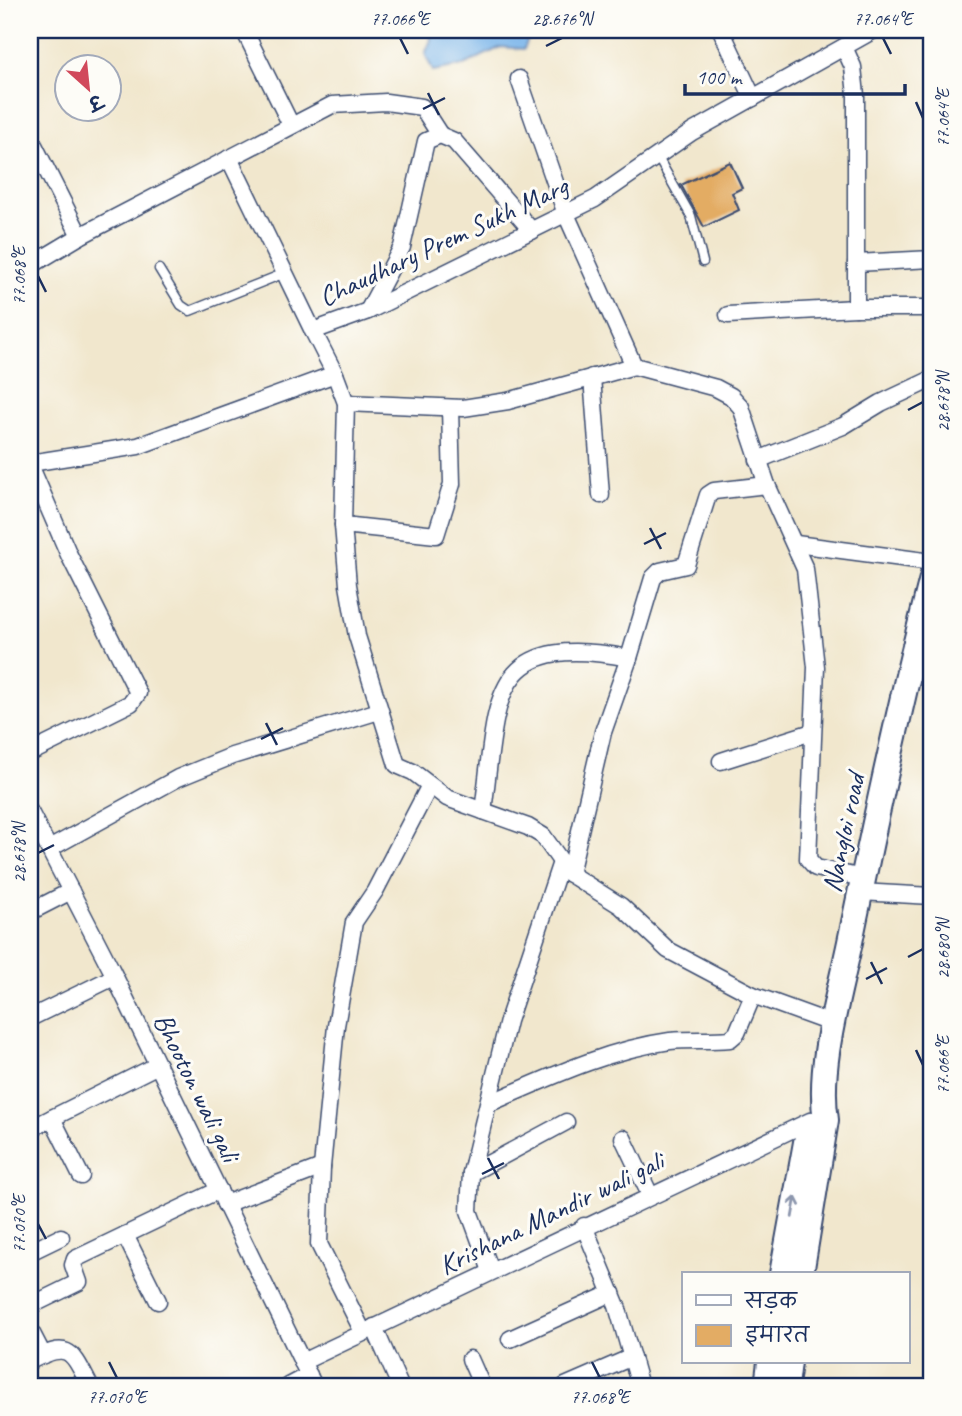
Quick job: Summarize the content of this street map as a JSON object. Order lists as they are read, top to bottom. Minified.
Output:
{"streets":{"main road":["Nangloi road"],"street":["Chaudhary Prem Sukh Marg","Bhooton wali gali","Krishana Mandir wali gali"]},"crossings":[["Nangloi road","Krishana Mandir wali gali"],["Bhooton wali gali","Krishana Mandir wali gali"]],"legend":["सड़क","इमारत"],"scale_bar":"100 m","north":"bottom right","coordinates":["77.066°E","28.676°N","77.064°E","77.068°E","28.678°N","28.680°N","77.070°E"]}
